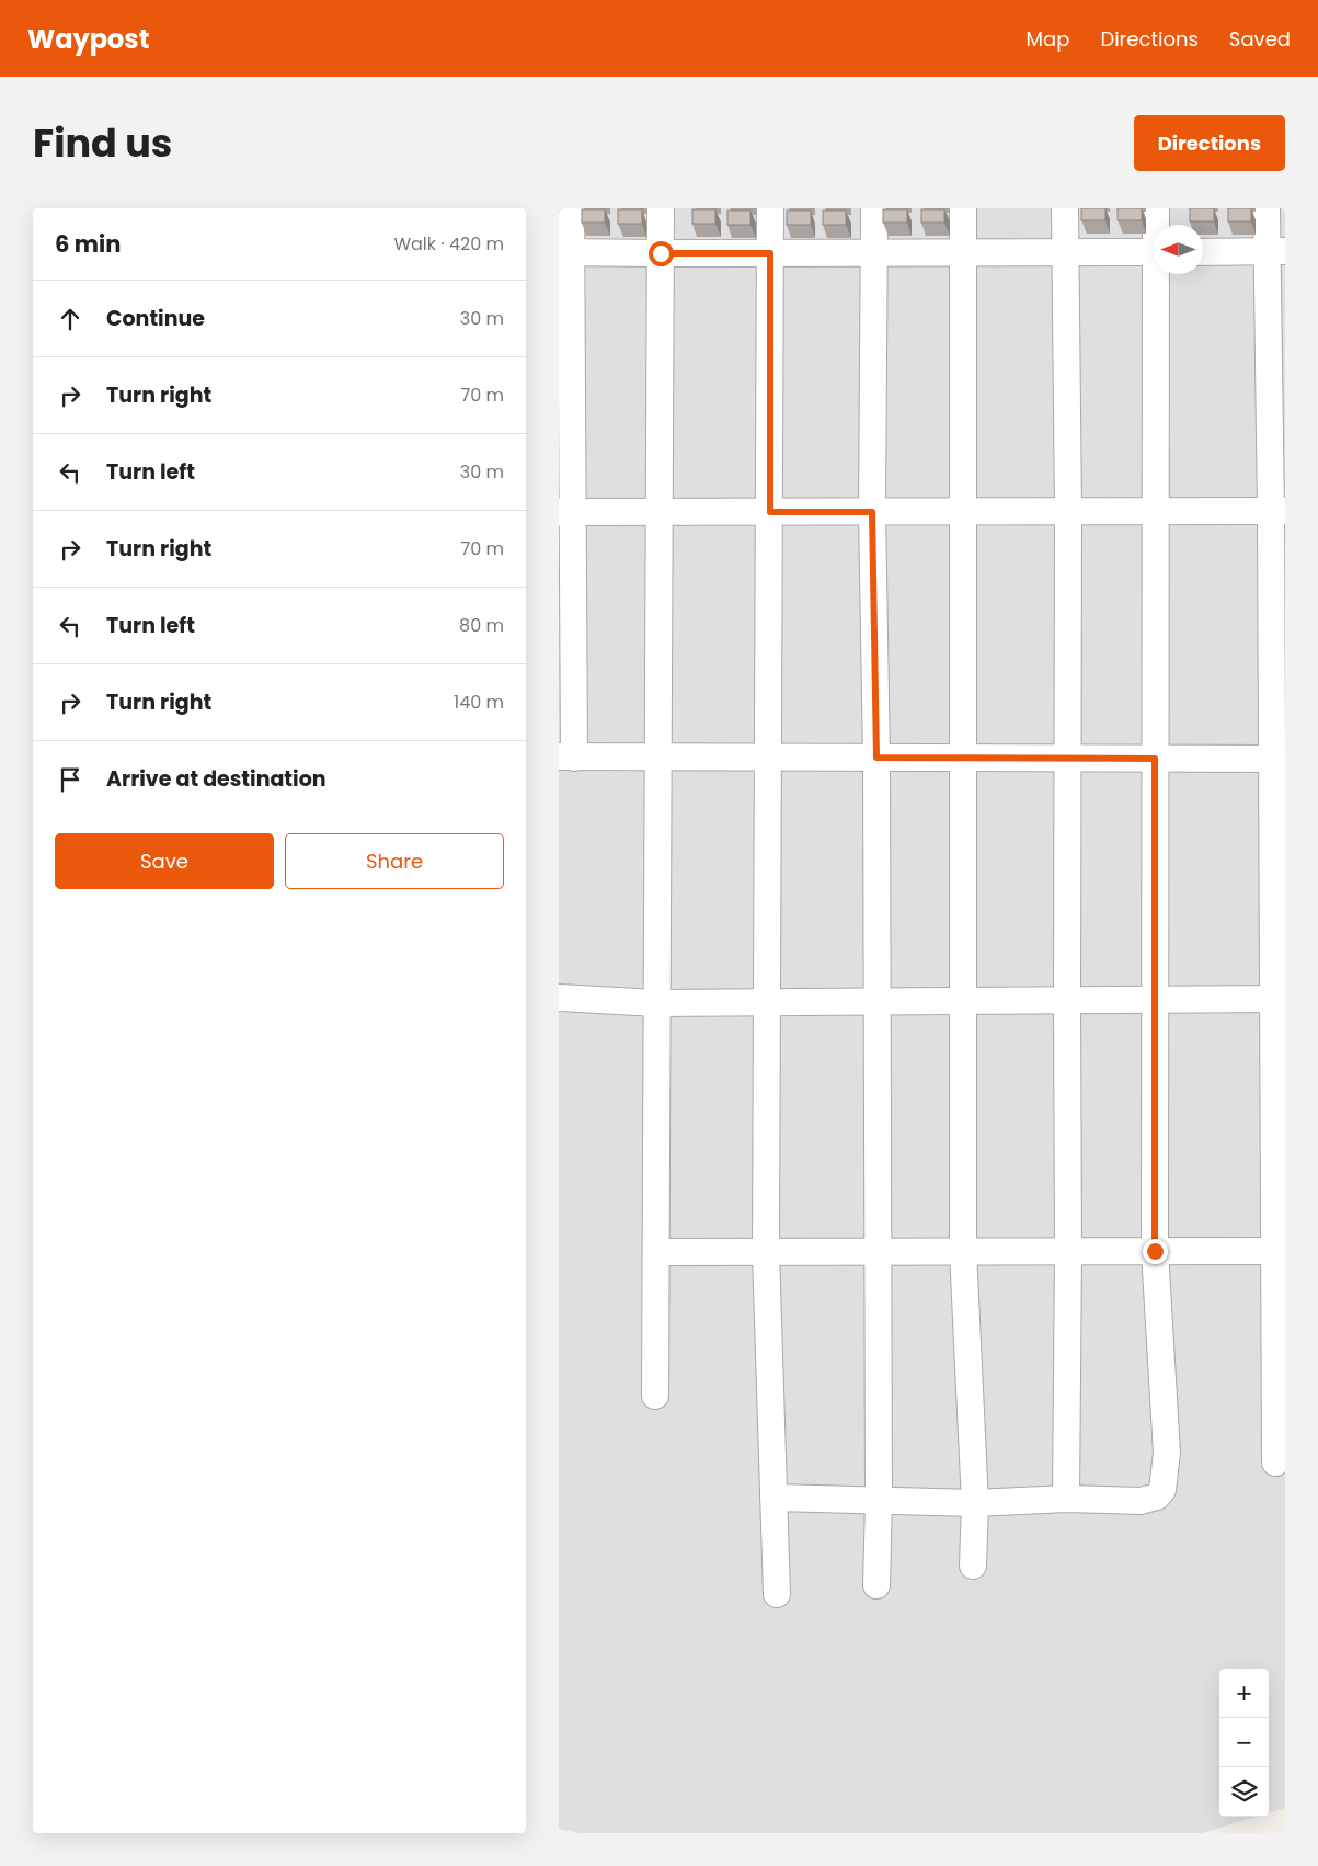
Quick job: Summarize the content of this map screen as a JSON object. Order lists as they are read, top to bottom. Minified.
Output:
{"north":"left","page":{"header":"Waypost","nav":["Map","Directions","Saved"],"title":"Find us","buttons":["Directions",["Save","Share"]],"heading":["6 min","Walk · 420 m"],"list":[["Continue","30 m"],["Turn right","70 m"],["Turn left","30 m"],["Turn right","70 m"],["Turn left","80 m"],["Turn right","140 m"],"Arrive at destination"],"map_buttons":["+","−"]}}
